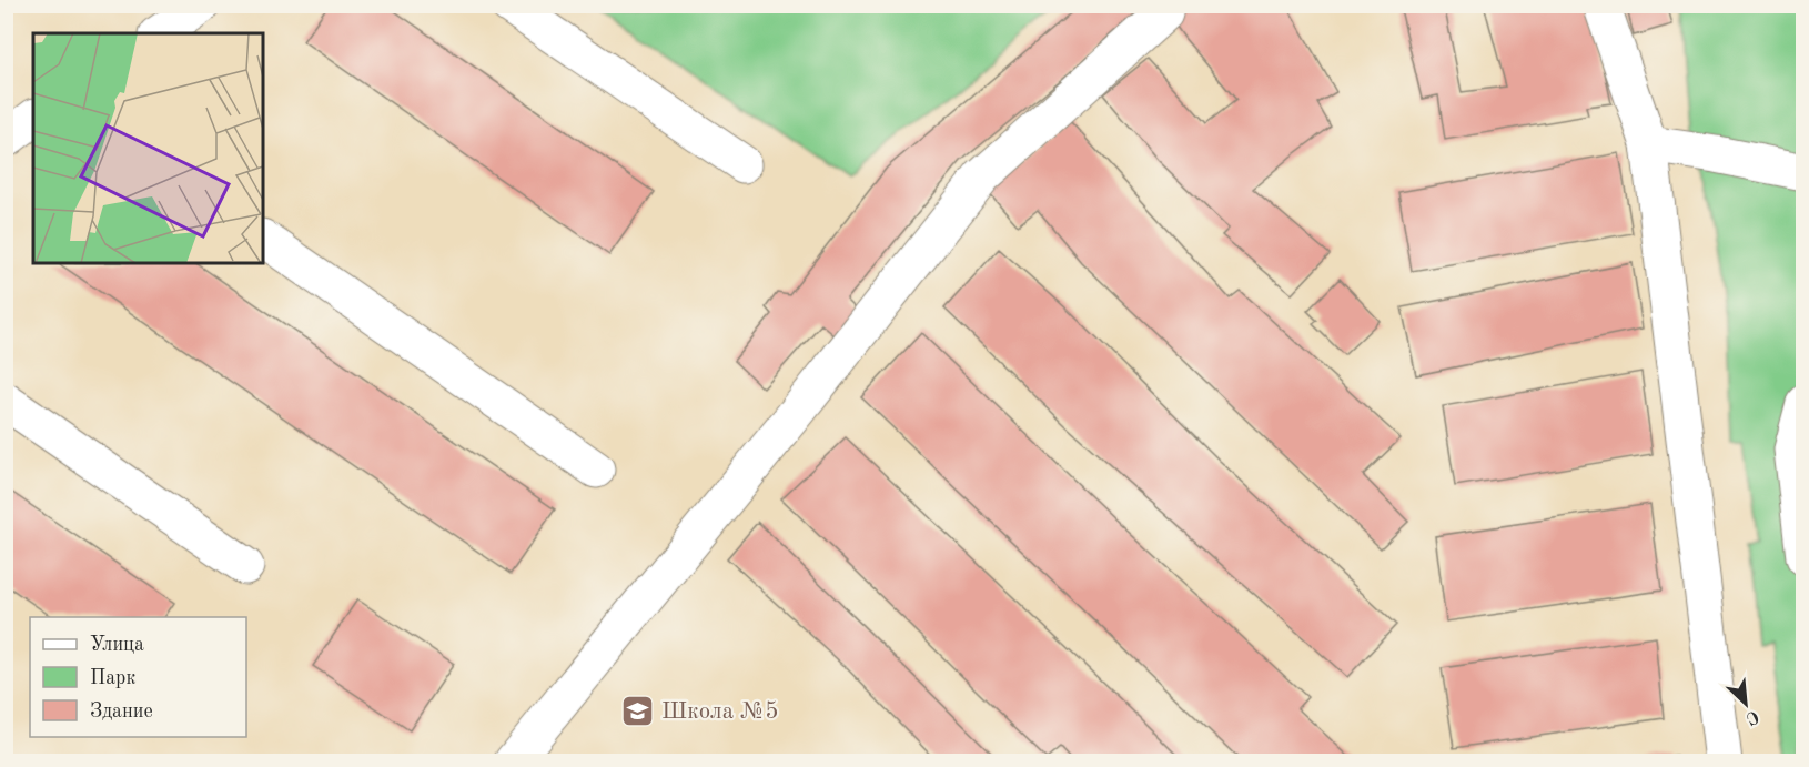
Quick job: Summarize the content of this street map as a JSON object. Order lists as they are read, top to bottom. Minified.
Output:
{"places":{"school or university":["Школа №5"]},"legend":["Улица","Парк","Здание"],"north":"bottom right"}
